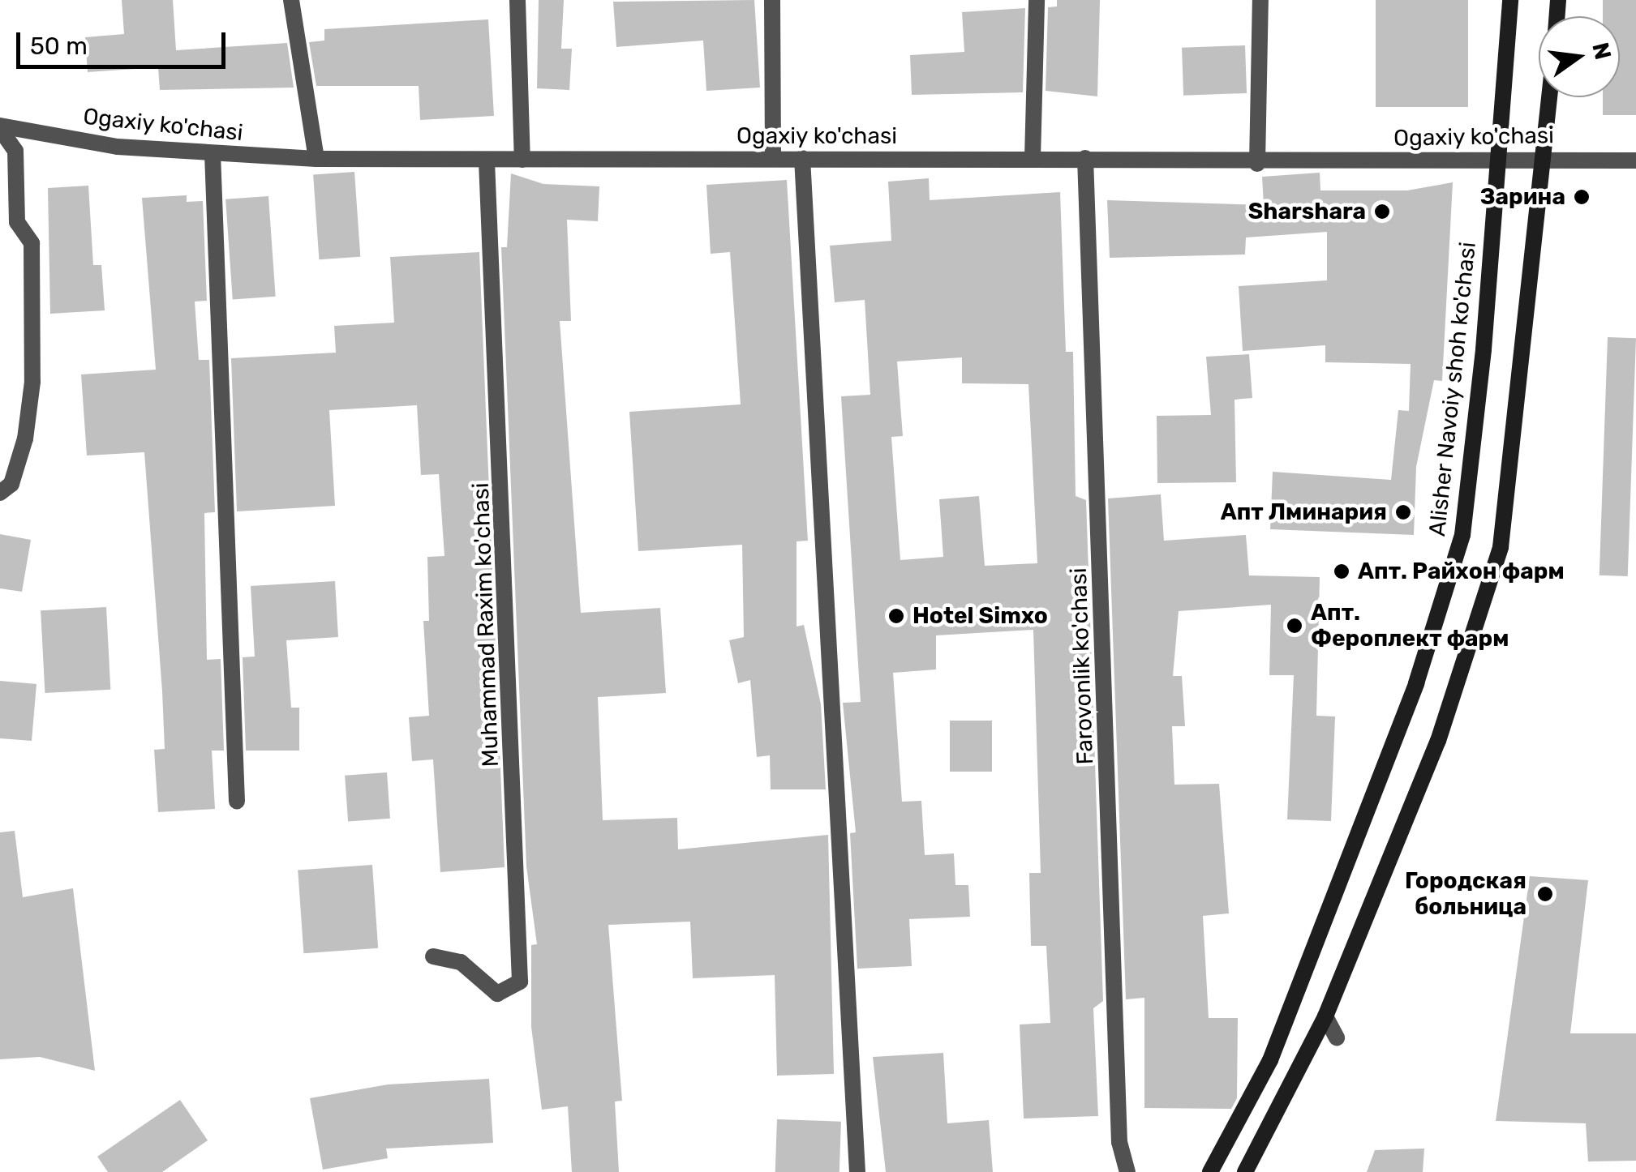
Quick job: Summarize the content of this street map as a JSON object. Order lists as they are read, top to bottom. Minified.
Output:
{"streets":{"main road":["Alisher Navoiy shoh ko'chasi"],"street":["Ogaxiy ko'chasi","Muhammad Raxim ko'chasi","Farovonlik ko'chasi"]},"crossings":[["Ogaxiy ko'chasi","Alisher Navoiy shoh ko'chasi"],["Ogaxiy ko'chasi","Muhammad Raxim ko'chasi"],["Ogaxiy ko'chasi","Farovonlik ko'chasi"]],"places":["Зарина","Sharshara","Апт Лминария","Апт. Райхон фарм","Hotel Simxo","Апт. Фероплект фарм","Городская больница"],"scale_bar":"50 m","north":"right"}
